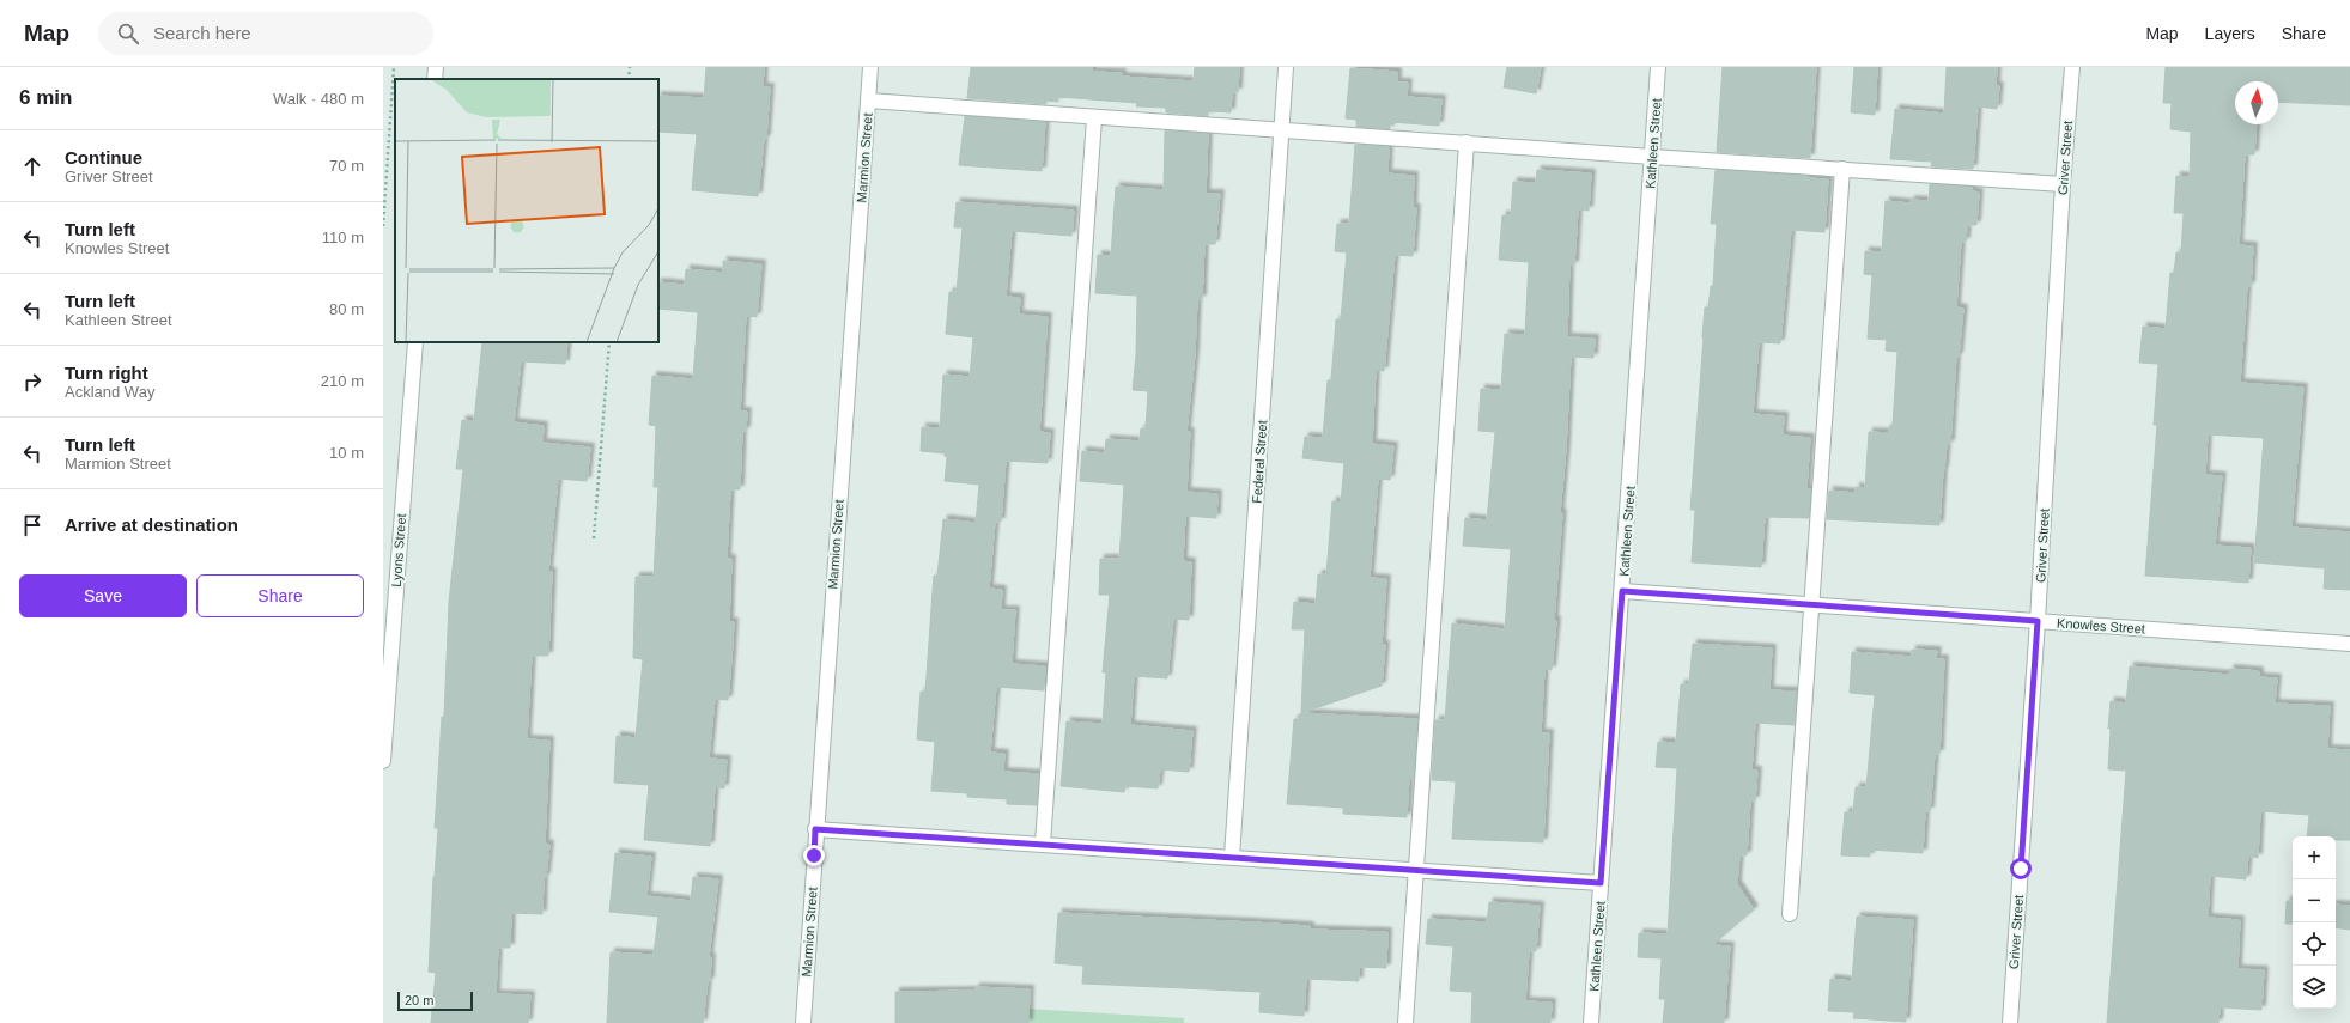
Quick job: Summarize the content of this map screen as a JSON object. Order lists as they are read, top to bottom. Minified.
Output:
{"streets":{"street":["Kathleen Street","Marmion Street","Griver Street","Federal Street","Lyons Street","Knowles Street"]},"crossings":[["Kathleen Street","Knowles Street"],["Griver Street","Knowles Street"]],"scale_bar":"20 m","north":"top","page":{"header":"Map","search":"Search here","nav":["Map","Layers","Share"],"heading":["6 min","Walk · 480 m"],"list":[["Continue","Griver Street","70 m"],["Turn left","Knowles Street","110 m"],["Turn left","Kathleen Street","80 m"],["Turn right","Ackland Way","210 m"],["Turn left","Marmion Street","10 m"],"Arrive at destination"],"buttons":["Save","Share"],"map_buttons":["+","−"],"scale":"20 m"}}
